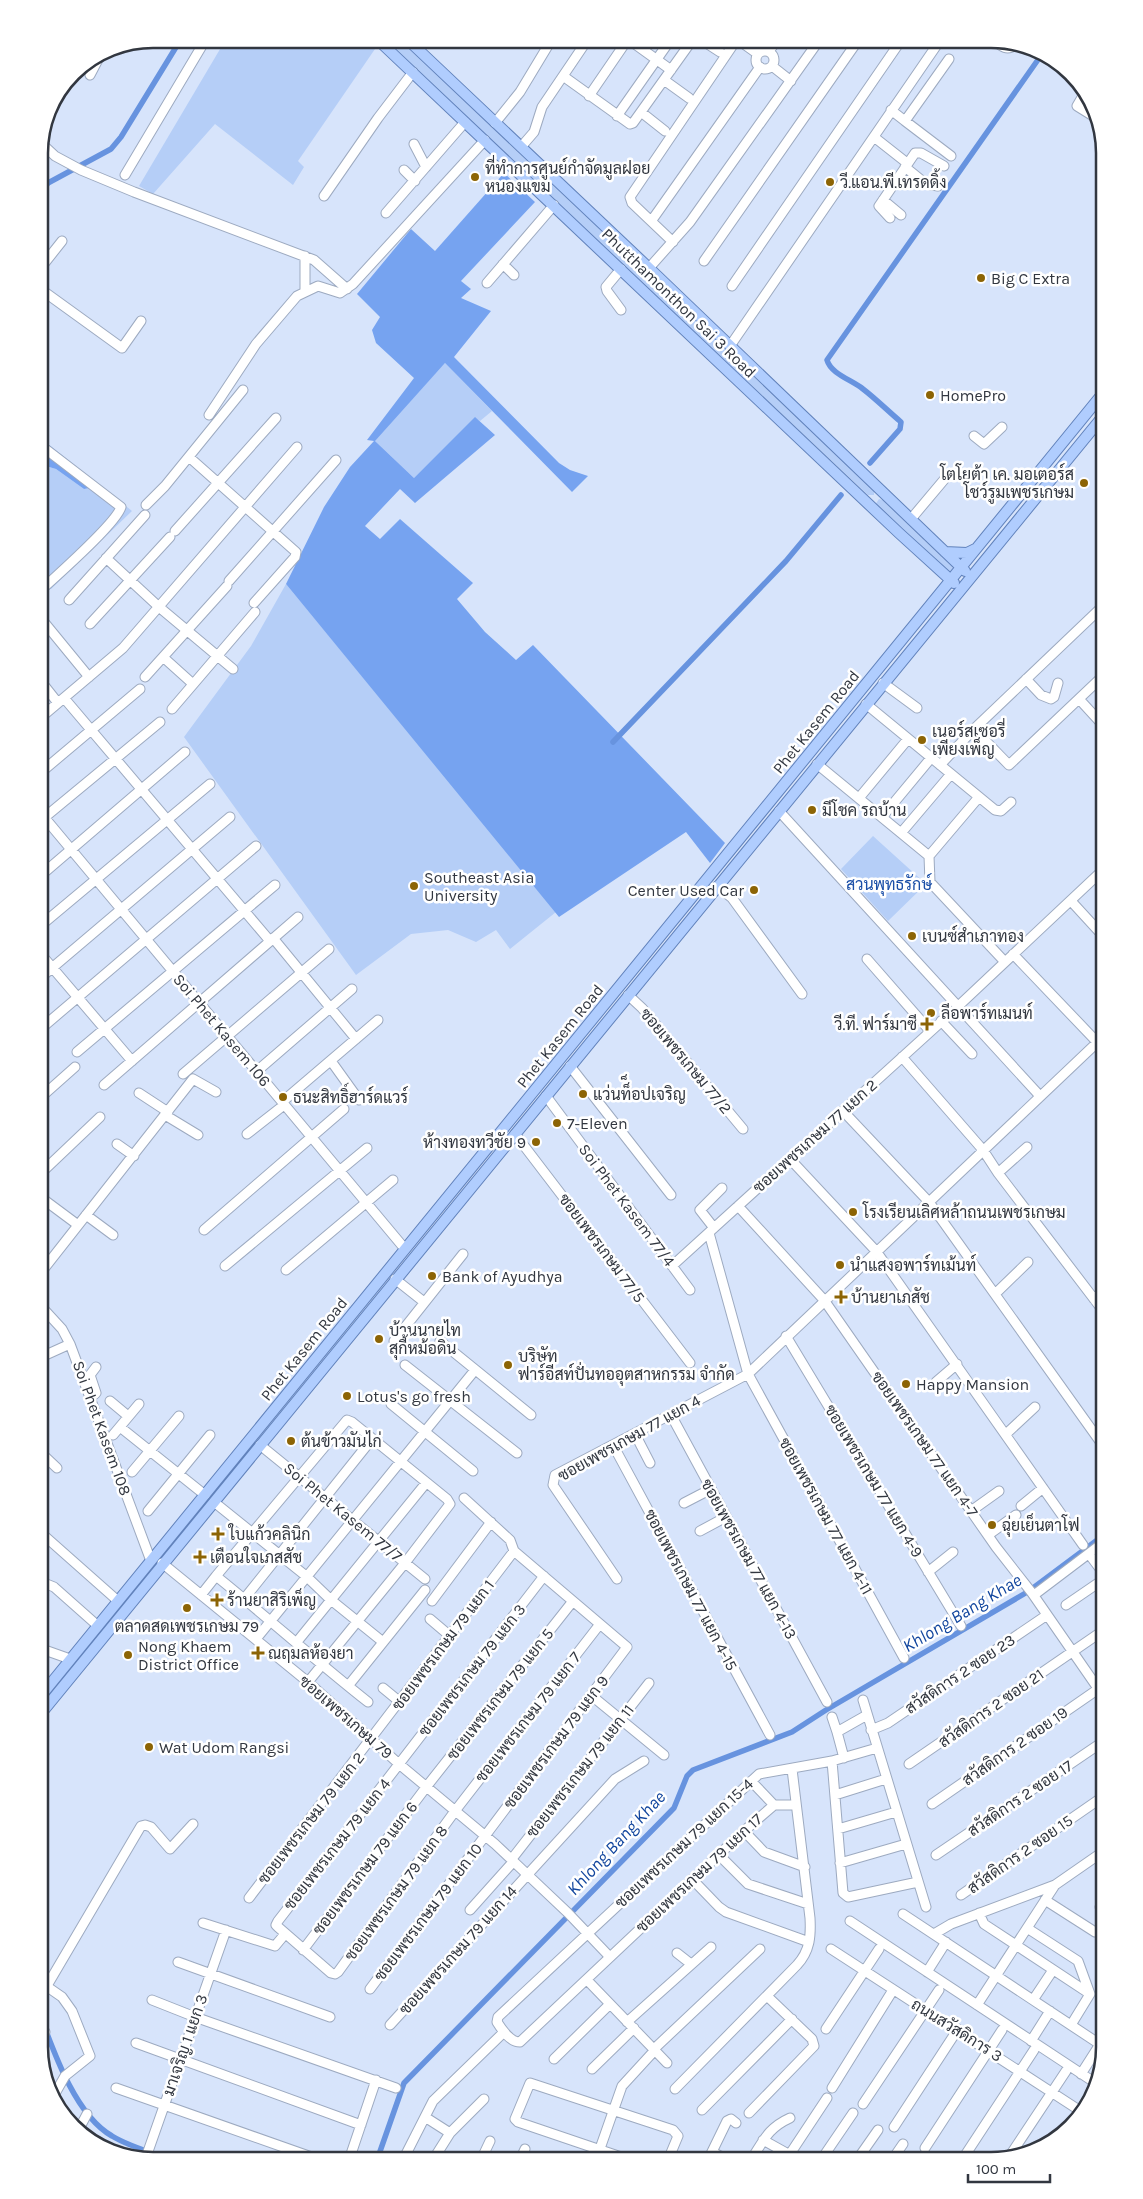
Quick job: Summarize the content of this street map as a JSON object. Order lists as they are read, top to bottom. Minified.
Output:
{"streets":{"main road":["Phutthamonthon Sai 3 Road","Phet Kasem Road"],"street":["Soi Phet Kasem 106","ซอยเพชรเกษม 77/2","ซอยเพชรเกษม 77 แยก 2","Soi Phet Kasem 77/4","ซอยเพชรเกษม 77/5","Soi Phet Kasem 108","ซอยเพชรเกษม 77 แยก 4","ซอยเพชรเกษม 77 แยก 4-7","ซอยเพชรเกษม 77 แยก 4-9","Soi Phet Kasem 77/7","ซอยเพชรเกษม 77 แยก 4-11","ซอยเพชรเกษม 77 แยก 4-13","ซอยเพชรเกษม 77 แยก 4-15","ซอยเพชรเกษม 79 แยก 1","ซอยเพชรเกษม 79 แยก 3","สวัสดิการ 2 ซอย 23","ซอยเพชรเกษม 79 แยก 5","สวัสดิการ 2 ซอย 21","ซอยเพชรเกษม 79","ซอยเพชรเกษม 79 แยก 7","ซอยเพชรเกษม 79 แยก 9","สวัสดิการ 2 ซอย 19","ซอยเพชรเกษม 79 แยก 11","สวัสดิการ 2 ซอย 17","ซอยเพชรเกษม 79 แยก 2","ซอยเพชรเกษม 79 แยก 15-4","ซอยเพชรเกษม 79 แยก 4","สวัสดิการ 2 ซอย 15","ซอยเพชรเกษม 79 แยก 6","ซอยเพชรเกษม 79 แยก 17","ซอยเพชรเกษม 79 แยก 8","ซอยเพชรเกษม 79 แยก 10","ซอยเพชรเกษม 79 แยก 14","ถนนสวัสดิการ 3","มาเจริญ 1 แยก 3"]},"crossings":[["Phutthamonthon Sai 3 Road","Phet Kasem Road"],["Phet Kasem Road","Soi Phet Kasem 106"],["Phet Kasem Road","ซอยเพชรเกษม 77/2"],["Phet Kasem Road","Soi Phet Kasem 77/4"],["Phet Kasem Road","ซอยเพชรเกษม 77/5"],["Phet Kasem Road","Soi Phet Kasem 108"],["Phet Kasem Road","Soi Phet Kasem 77/7"],["Phet Kasem Road","ซอยเพชรเกษม 79"],["ซอยเพชรเกษม 77 แยก 2","Soi Phet Kasem 77/4"],["ซอยเพชรเกษม 77 แยก 2","ซอยเพชรเกษม 77 แยก 4-7"],["ซอยเพชรเกษม 77 แยก 2","ซอยเพชรเกษม 77 แยก 4-11"],["ซอยเพชรเกษม 77 แยก 4","ซอยเพชรเกษม 77 แยก 4-7"],["ซอยเพชรเกษม 77 แยก 4","ซอยเพชรเกษม 77 แยก 4-9"],["ซอยเพชรเกษม 77 แยก 4","ซอยเพชรเกษม 77 แยก 4-11"],["ซอยเพชรเกษม 77 แยก 4","ซอยเพชรเกษม 77 แยก 4-13"],["ซอยเพชรเกษม 77 แยก 4","ซอยเพชรเกษม 77 แยก 4-15"],["ซอยเพชรเกษม 77 แยก 4-7","สวัสดิการ 2 ซอย 23"],["ซอยเพชรเกษม 77 แยก 4-7","สวัสดิการ 2 ซอย 21"],["ซอยเพชรเกษม 79 แยก 1","ซอยเพชรเกษม 79"],["ซอยเพชรเกษม 79 แยก 1","ซอยเพชรเกษม 79 แยก 2"],["ซอยเพชรเกษม 79 แยก 3","ซอยเพชรเกษม 79"],["ซอยเพชรเกษม 79 แยก 3","ซอยเพชรเกษม 79 แยก 4"],["ซอยเพชรเกษม 79 แยก 5","ซอยเพชรเกษม 79"],["ซอยเพชรเกษม 79 แยก 5","ซอยเพชรเกษม 79 แยก 6"],["ซอยเพชรเกษม 79","ซอยเพชรเกษม 79 แยก 7"],["ซอยเพชรเกษม 79","ซอยเพชรเกษม 79 แยก 9"],["ซอยเพชรเกษม 79","ซอยเพชรเกษม 79 แยก 11"],["ซอยเพชรเกษม 79","ซอยเพชรเกษม 79 แยก 2"],["ซอยเพชรเกษม 79","ซอยเพชรเกษม 79 แยก 15-4"],["ซอยเพชรเกษม 79","ซอยเพชรเกษม 79 แยก 4"],["ซอยเพชรเกษม 79","ซอยเพชรเกษม 79 แยก 6"],["ซอยเพชรเกษม 79","ซอยเพชรเกษม 79 แยก 8"],["ซอยเพชรเกษม 79","ซอยเพชรเกษม 79 แยก 10"],["ซอยเพชรเกษม 79","ซอยเพชรเกษม 79 แยก 14"],["ซอยเพชรเกษม 79 แยก 7","ซอยเพชรเกษม 79 แยก 9"],["ซอยเพชรเกษม 79 แยก 7","ซอยเพชรเกษม 79 แยก 8"],["ซอยเพชรเกษม 79 แยก 9","ซอยเพชรเกษม 79 แยก 10"],["ซอยเพชรเกษม 79 แยก 15-4","ซอยเพชรเกษม 79 แยก 17"],["ซอยเพชรเกษม 79 แยก 6","ซอยเพชรเกษม 79 แยก 8"]],"water":["Khlong Bang Khae"],"parks":["สวนพุทธรักษ์"],"places":{"other":["ที่ทำการศูนย์กำจัดมูลฝอย หนองแขม","วี.แอน.พี.เทรดดิ้ง","Big C Extra","HomePro","โตโยต้า เค. มอเตอร์ส โชว์รูมเพชรเกษม","เนอร์สเซอรี่ เพียงเพ็ญ","มีโชค รถบ้าน","Southeast Asia University","Center Used Car","เบนซ์สำเภาทอง","ลีอพาร์ทเมนท์","แว่นท็็อปเจริญ","ธนะสิทธิ์ฮาร์ดแวร์","7-Eleven","ห้างทองทวีชัย 9","โรงเรียนเลิศหล้าถนนเพชรเกษม","นำแสงอพาร์ทเม้นท์","Bank of Ayudhya","บ้านนายไท สุกี้หม้อดิน","บริษัท ฟาร์อีสท์ปั่นทออุตสาหกรรม จำกัด","Happy Mansion","Lotus's go fresh","ต้นข้าวมันไก่","ฉุ่ยเย็นตาโฟ","ตลาดสดเพชรเกษม 79","Nong Khaem District Office","Wat Udom Rangsi"],"health":["วี.ที. ฟาร์มาซี","บ้านยาเภสัช","ใบแก้วคลินิก","เตือนใจเภสสัช","ร้านยาสิริเพ็ญ","ณฤมลห้องยา"]},"scale_bar":"100 m"}
